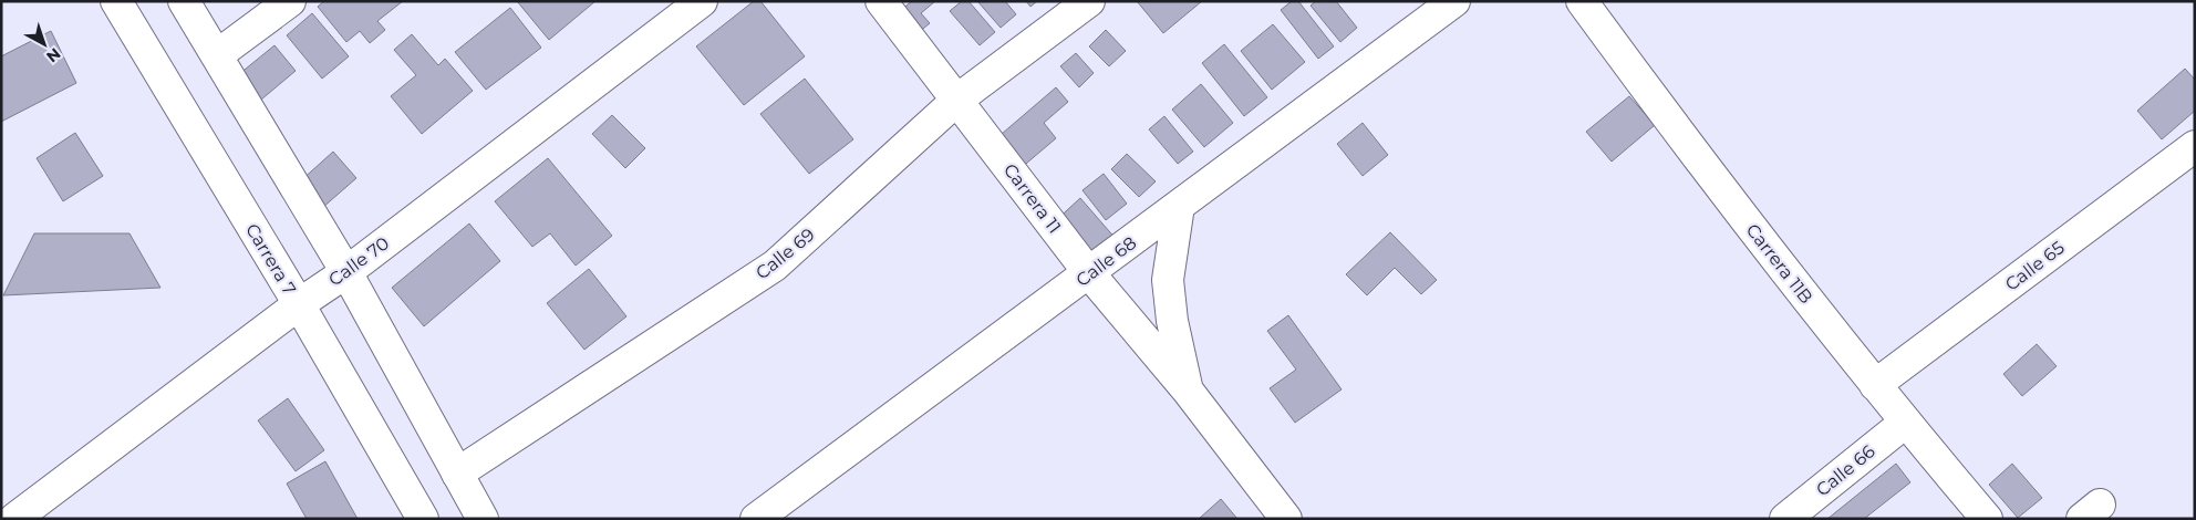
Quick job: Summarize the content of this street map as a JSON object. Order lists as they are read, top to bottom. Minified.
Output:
{"streets":{"street":["Carrera 11","Calle 69","Carrera 7","Calle 70","Calle 68","Carrera 11B","Calle 65","Calle 66"]},"crossings":[["Carrera 11","Calle 69"],["Carrera 11","Calle 68"],["Carrera 7","Calle 70"],["Carrera 11B","Calle 65"],["Carrera 11B","Calle 66"]],"north":"bottom right"}
